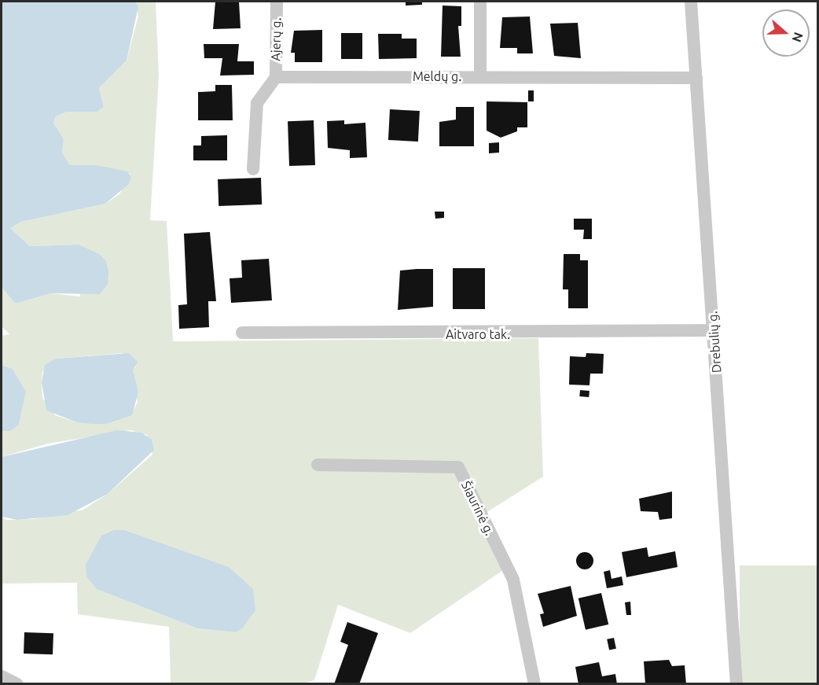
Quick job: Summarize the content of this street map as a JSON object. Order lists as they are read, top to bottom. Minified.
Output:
{"streets":{"street":["Ajerų g.","Meldų g.","Aitvaro tak.","Drebulių g.","Šiaurinė g."]},"crossings":[["Ajerų g.","Meldų g."],["Meldų g.","Drebulių g."],["Aitvaro tak.","Drebulių g."]],"north":"right"}
